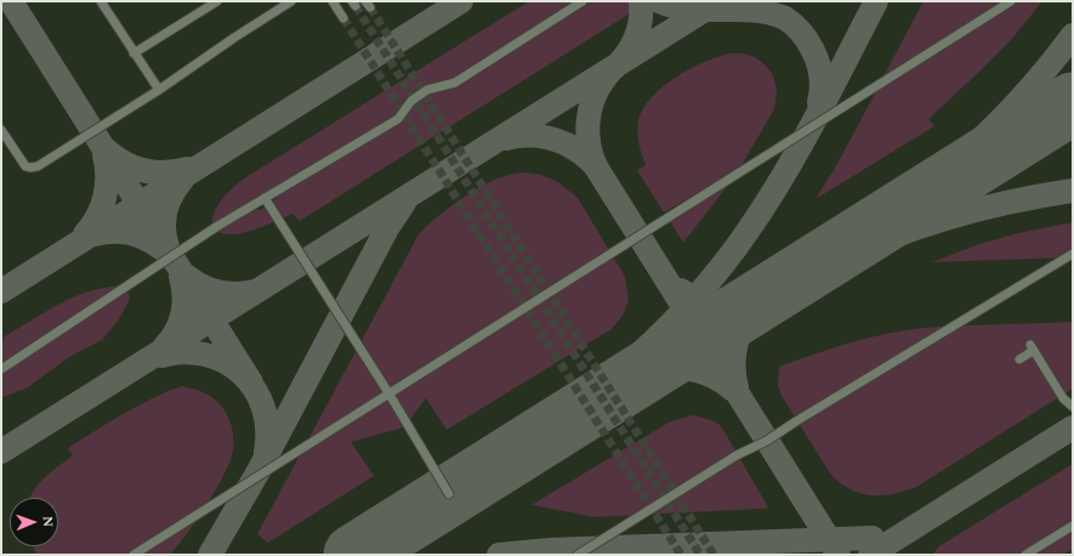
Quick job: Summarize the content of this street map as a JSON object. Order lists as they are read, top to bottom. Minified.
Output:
{"north":"right"}
